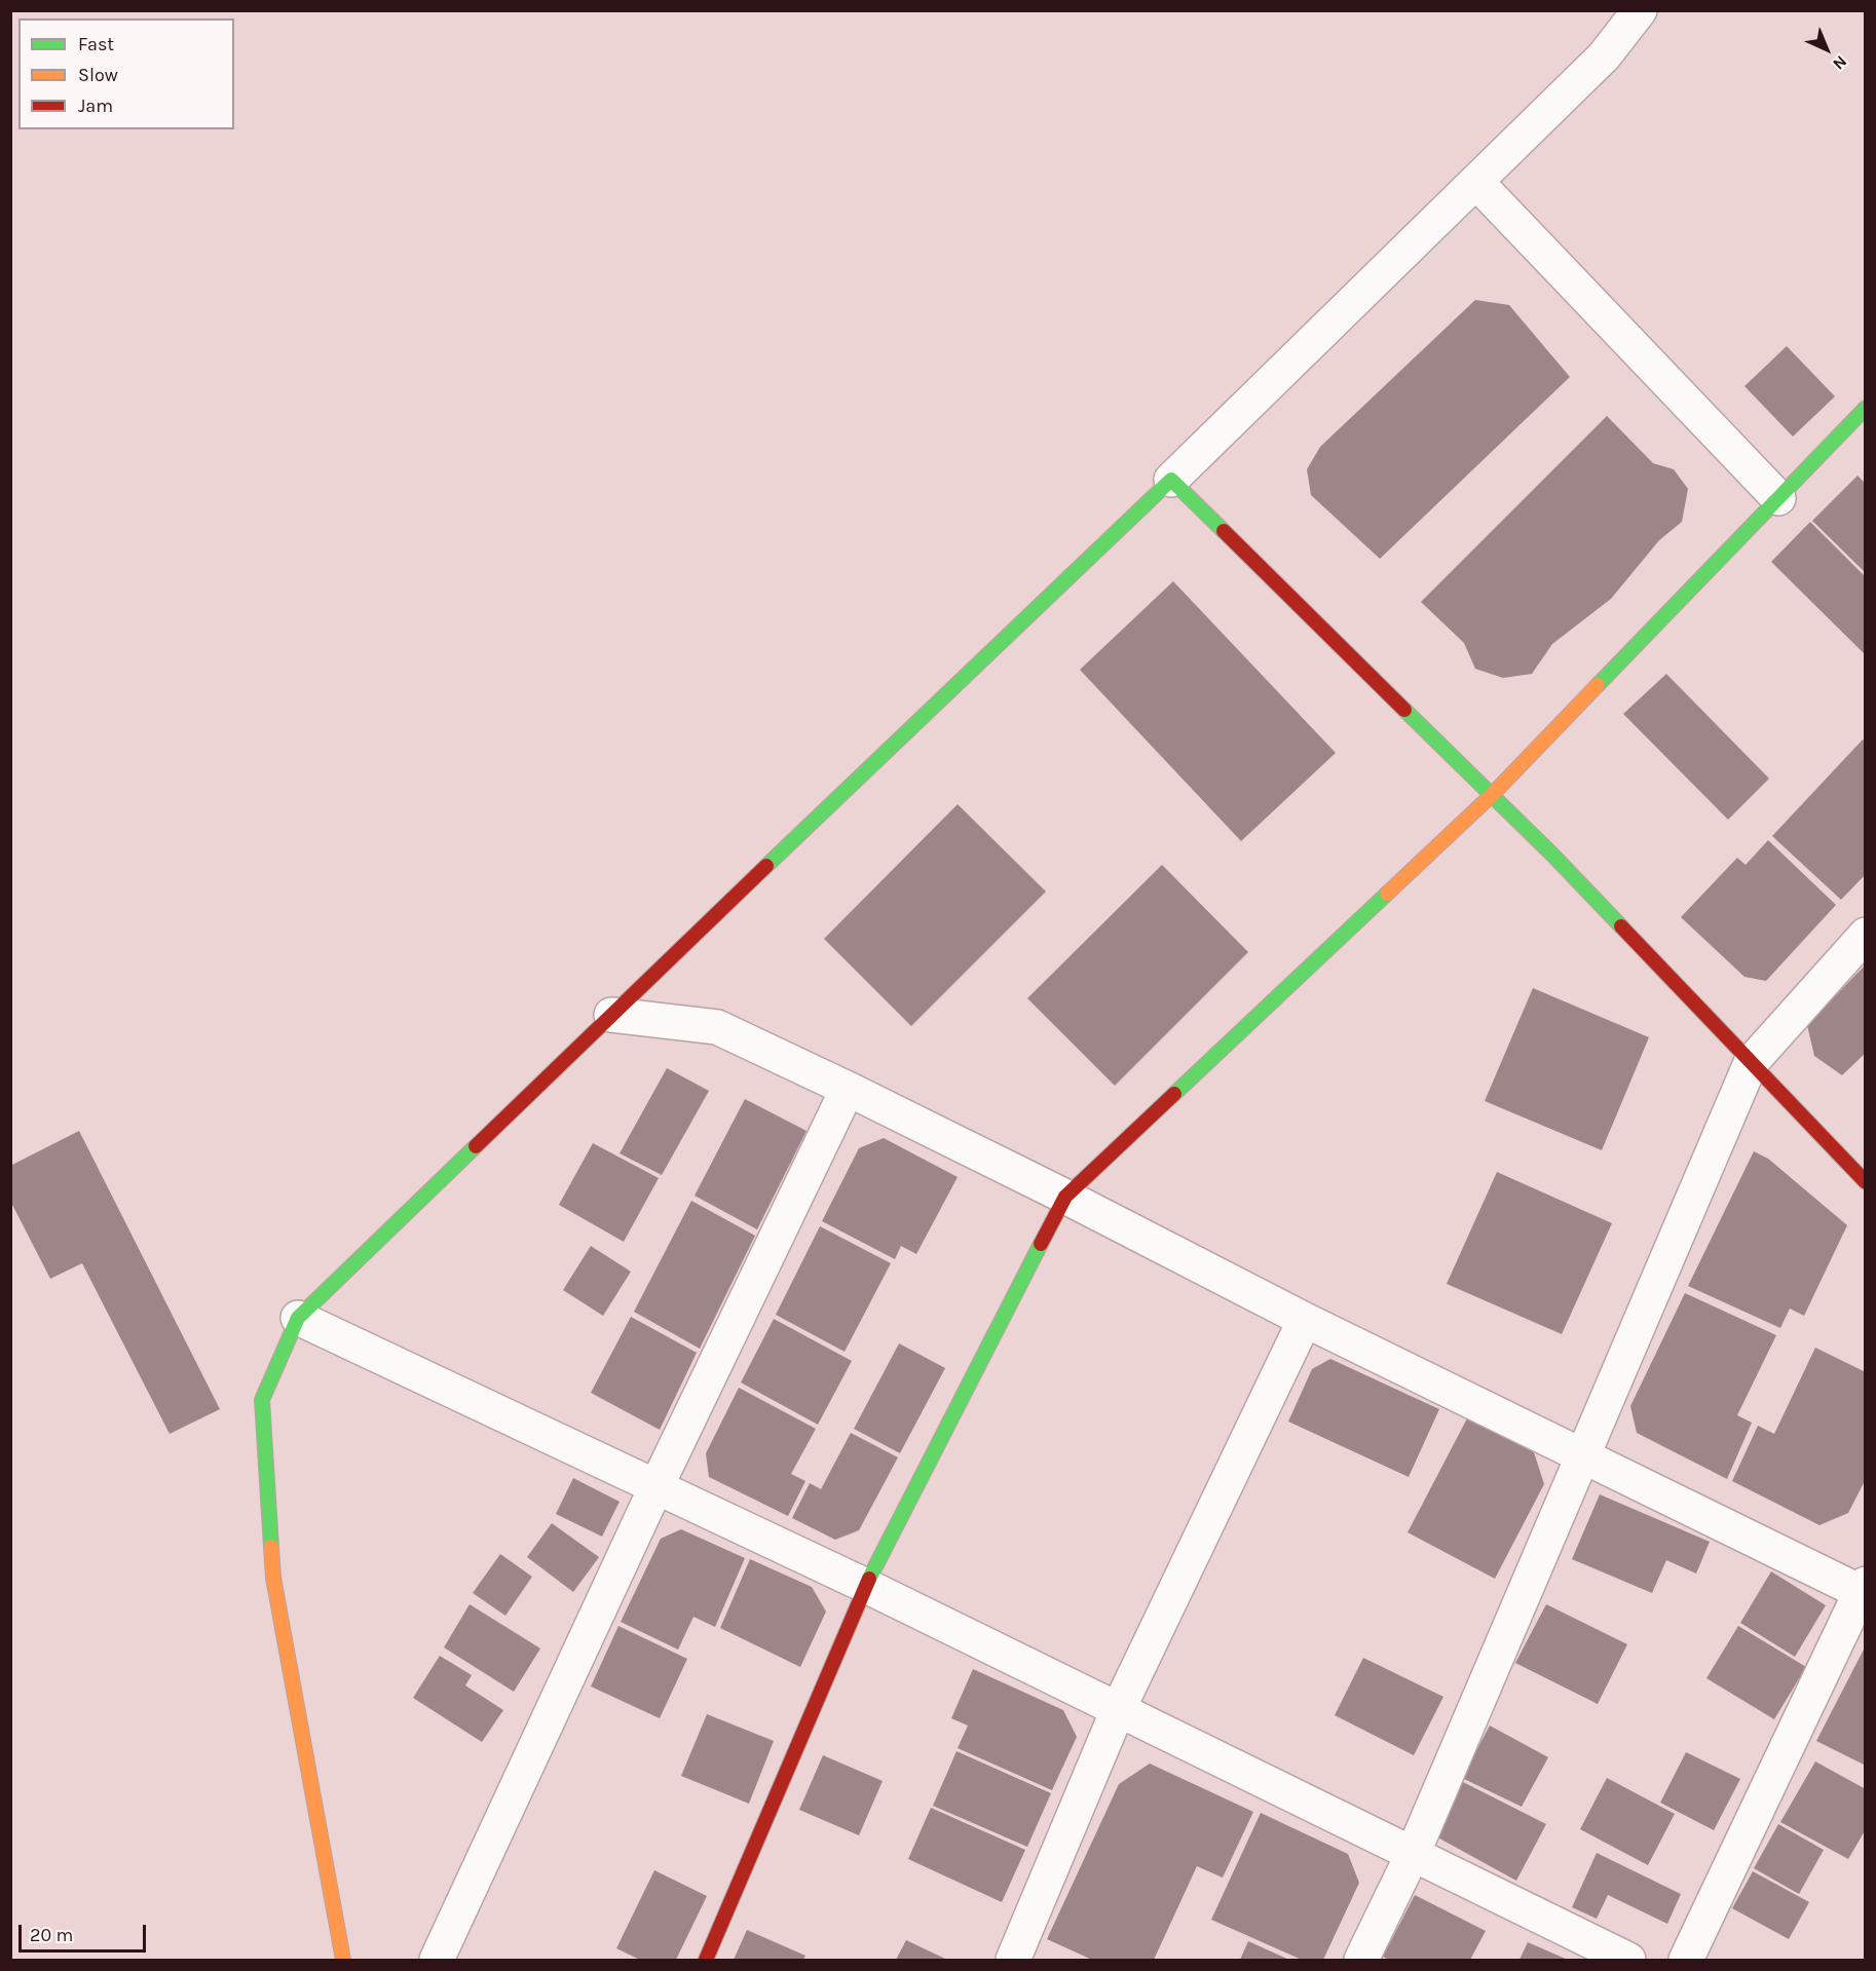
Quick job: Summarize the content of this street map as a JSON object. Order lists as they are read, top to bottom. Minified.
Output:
{"legend":["Fast","Slow","Jam"],"scale_bar":"20 m","north":"bottom right"}
